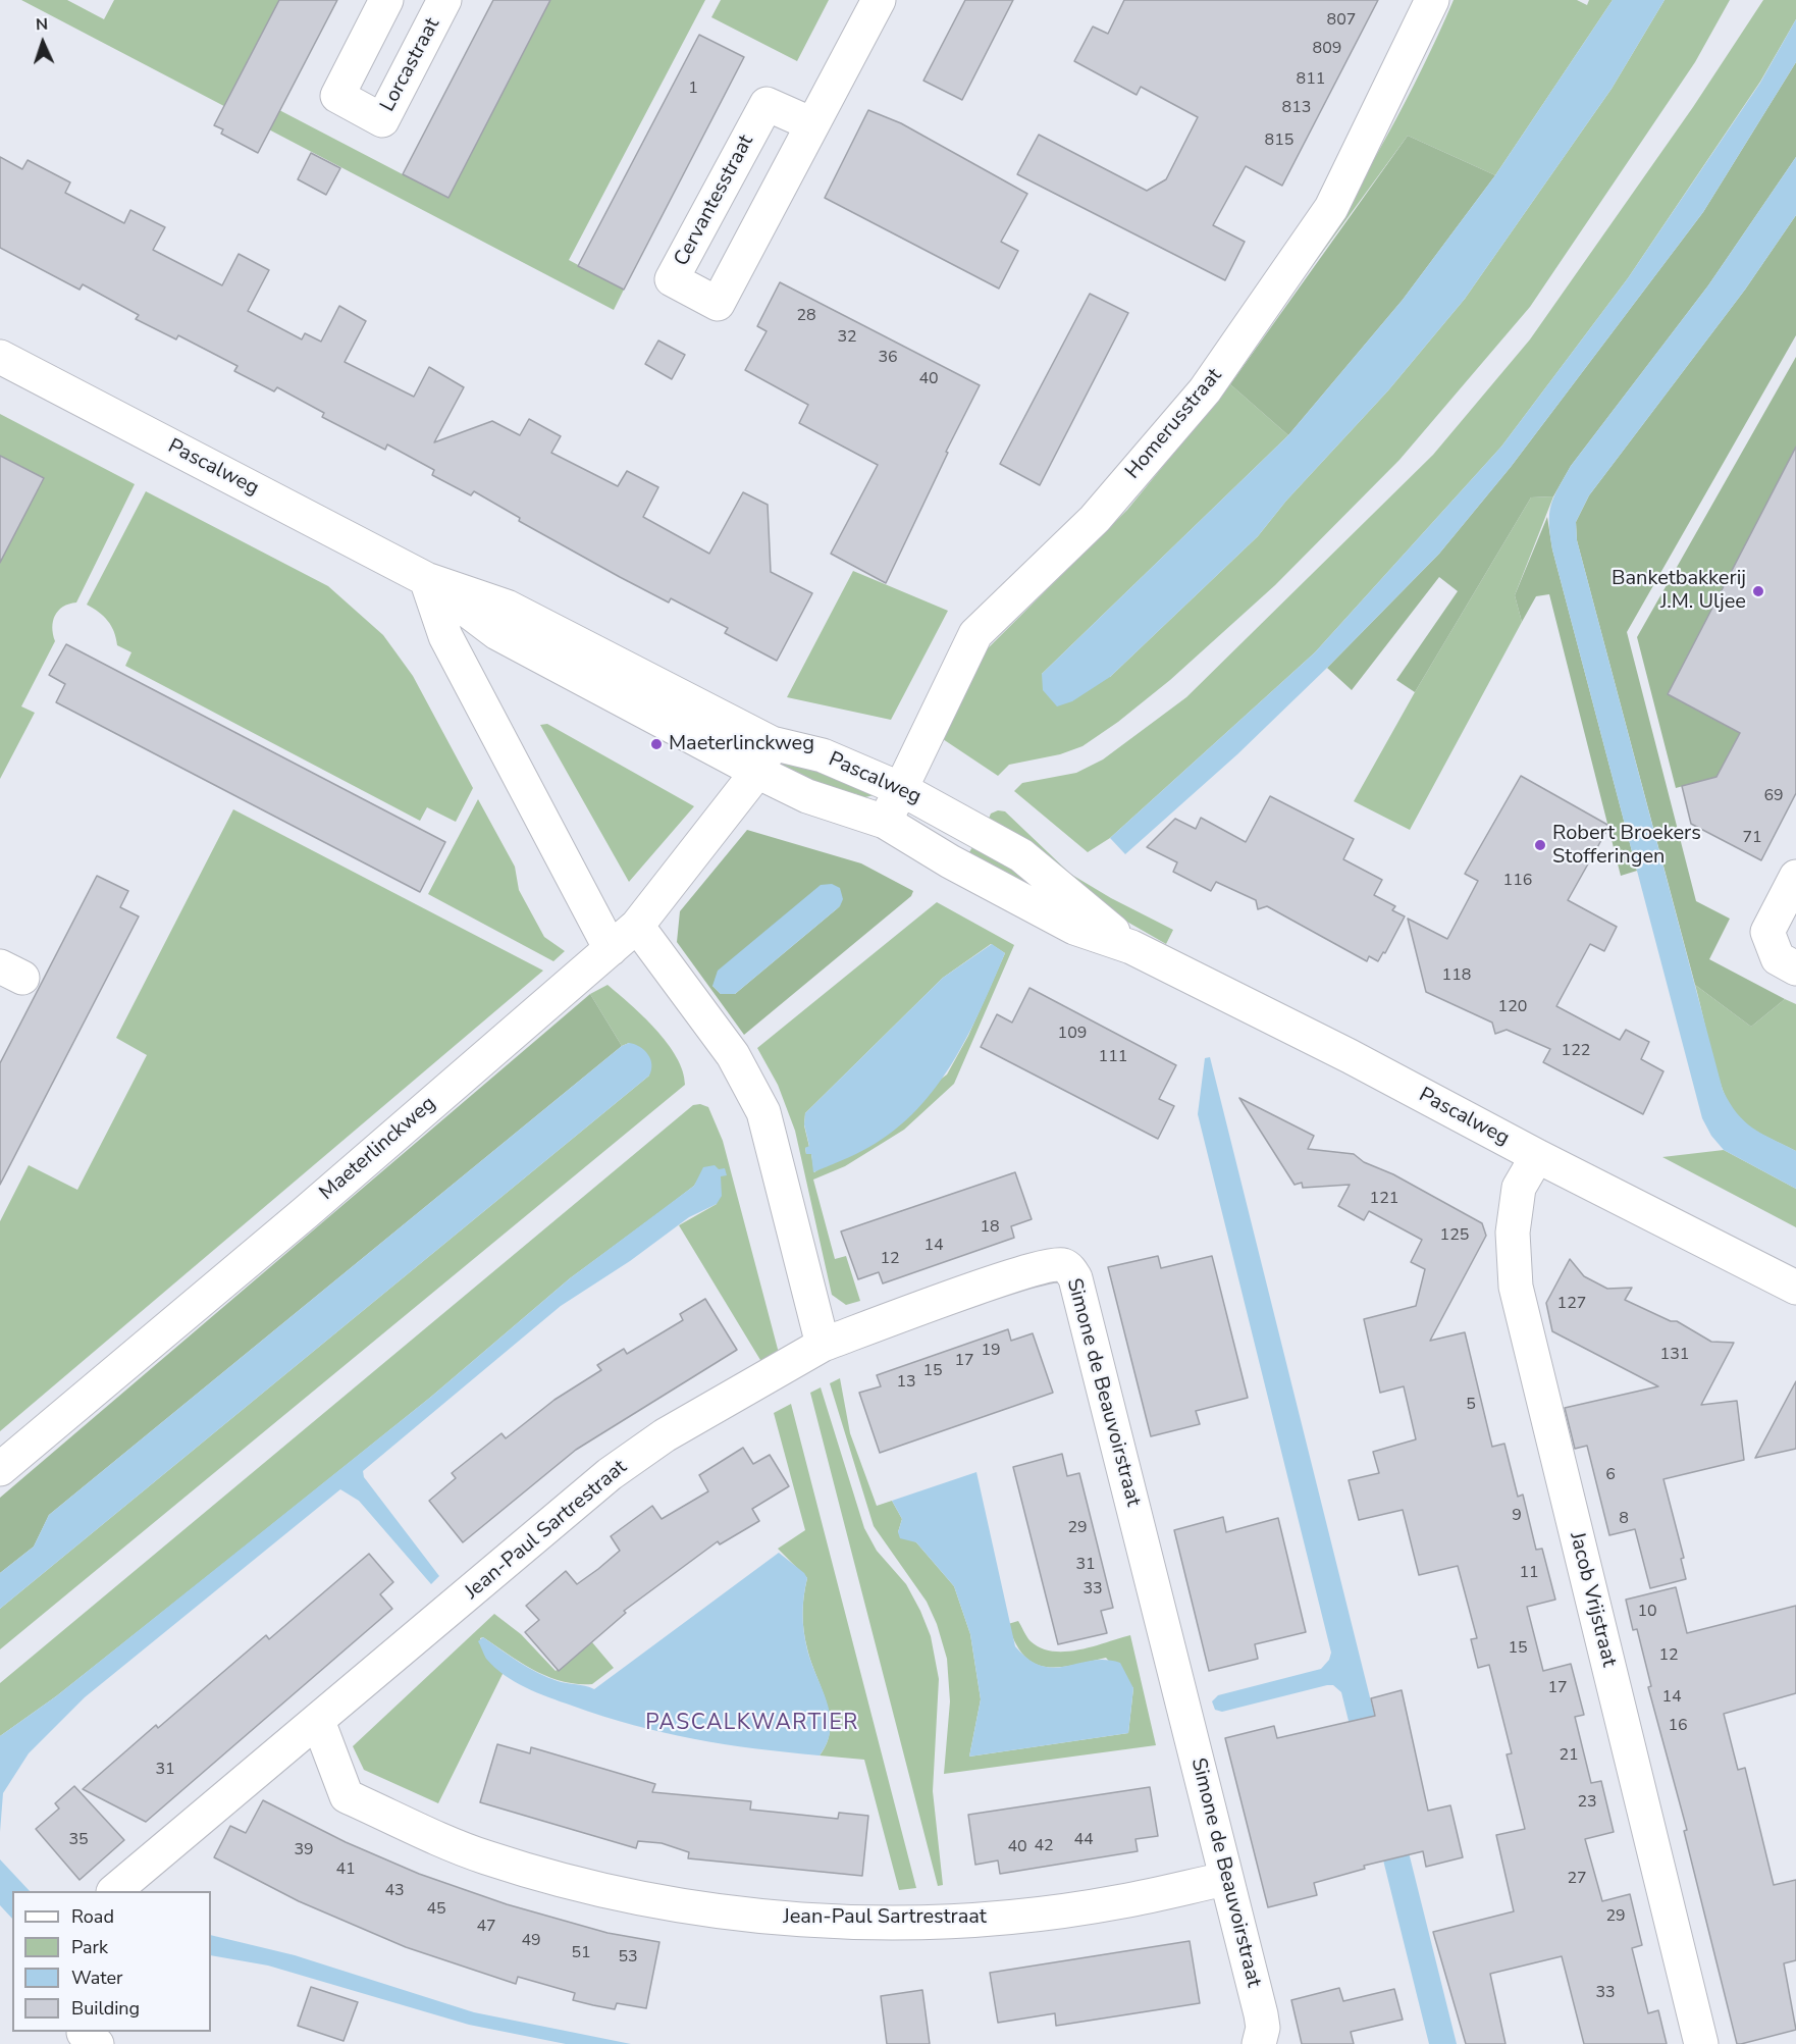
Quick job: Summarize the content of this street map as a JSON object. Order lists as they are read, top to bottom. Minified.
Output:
{"streets":{"street":["Lorcastraat","Cervantesstraat","Homerusstraat","Pascalweg","Maeterlinckweg","Simone de Beauvoirstraat","Jean-Paul Sartrestraat","Jacob Vrijstraat"]},"crossings":[["Homerusstraat","Pascalweg"],["Pascalweg","Maeterlinckweg"],["Pascalweg","Jacob Vrijstraat"],["Simone de Beauvoirstraat","Jean-Paul Sartrestraat"]],"districts":["PASCALKWARTIER"],"places":["Banketbakkerij J.M. Uljee","Maeterlinckweg","Robert Broekers Stofferingen"],"house_numbers":["807","809","811","1","813","815","28","32","36","40","69","71","116","118","120","109","122","111","121","18","125","14","12","127","19","131","17","15","13","5","6","9","8","29","31","11","33","10","15","12","17","14","16","21","31","23","35","44","42","40","39","41","27","43","45","29","47","49","51","53","33"],"legend":["Road","Park","Water","Building"],"north":"top"}
